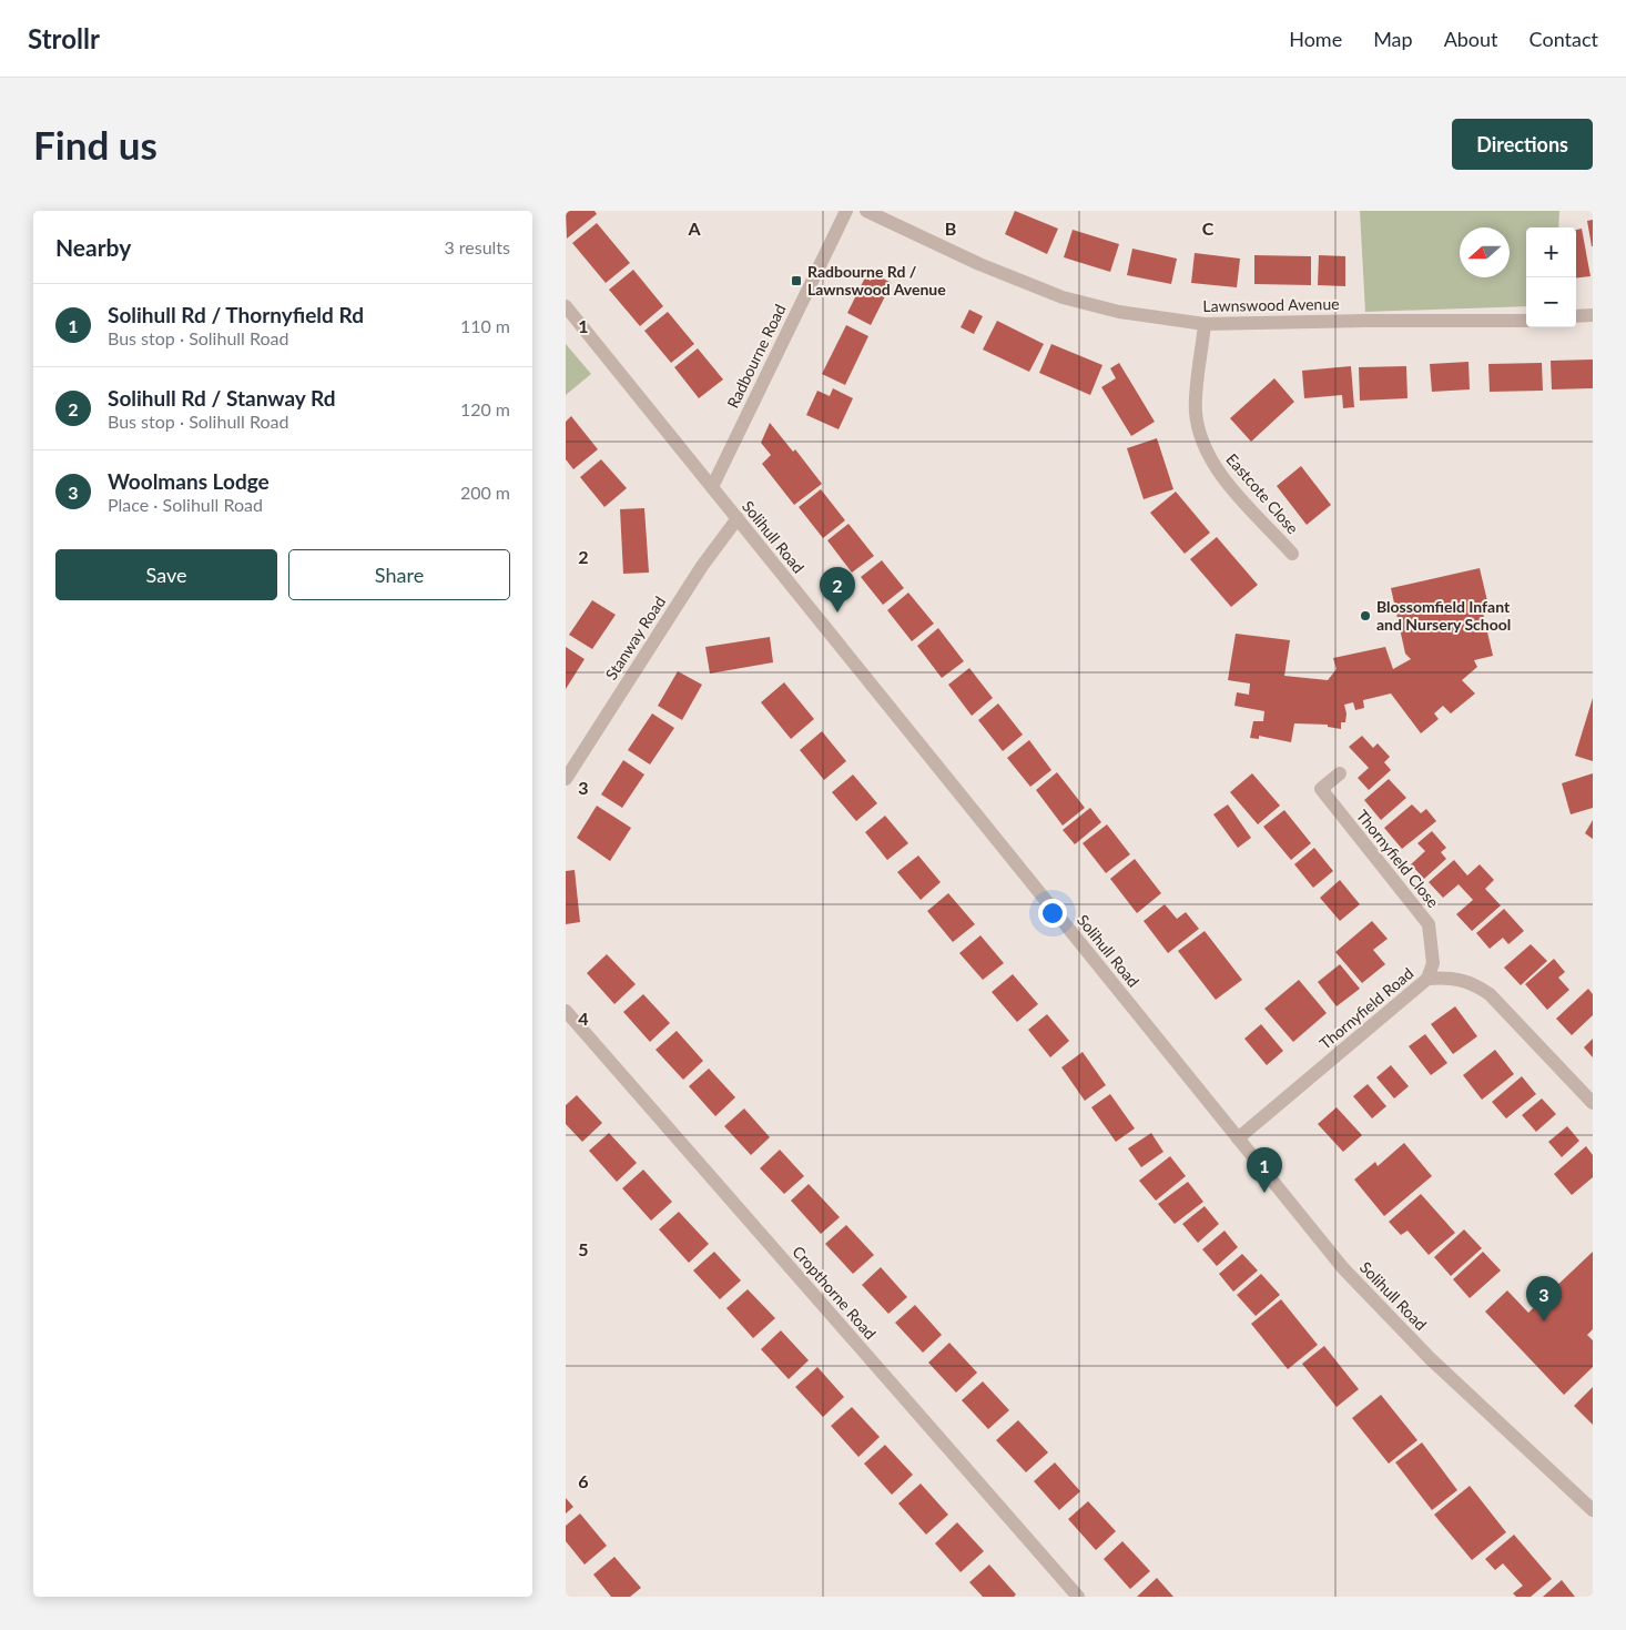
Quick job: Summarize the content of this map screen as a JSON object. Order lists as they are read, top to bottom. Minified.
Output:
{"streets":{"street":["Lawnswood Avenue","Radbourne Road","Eastcote Close","Solihull Road","Stanway Road","Thornyfield Close","Thornyfield Road","Cropthorne Road"]},"crossings":[["Lawnswood Avenue","Eastcote Close"],["Radbourne Road","Solihull Road"],["Solihull Road","Stanway Road"],["Solihull Road","Thornyfield Road"],["Thornyfield Close","Thornyfield Road"]],"places":{"transit":["Radbourne Rd / Lawnswood Avenue"],"other":["Blossomfield Infant and Nursery School"]},"north":"left","page":{"header":"Strollr","nav":["Home","Map","About","Contact"],"buttons":["Directions",["Save","Share"]],"title":"Find us","heading":["Nearby","3 results"],"map_buttons":["+","−"],"list":[{"mark":"1","name":"Solihull Rd / Thornyfield Rd","note":"Bus stop · Solihull Road","value":"110 m"},{"mark":"2","name":"Solihull Rd / Stanway Rd","note":"Bus stop · Solihull Road","value":"120 m"},{"mark":"3","name":"Woolmans Lodge","note":"Place · Solihull Road","value":"200 m"}],"pins":["2","1","3"]},"grid":{"columns":["A","B","C"],"rows":["1","2","3","4","5","6"]}}
